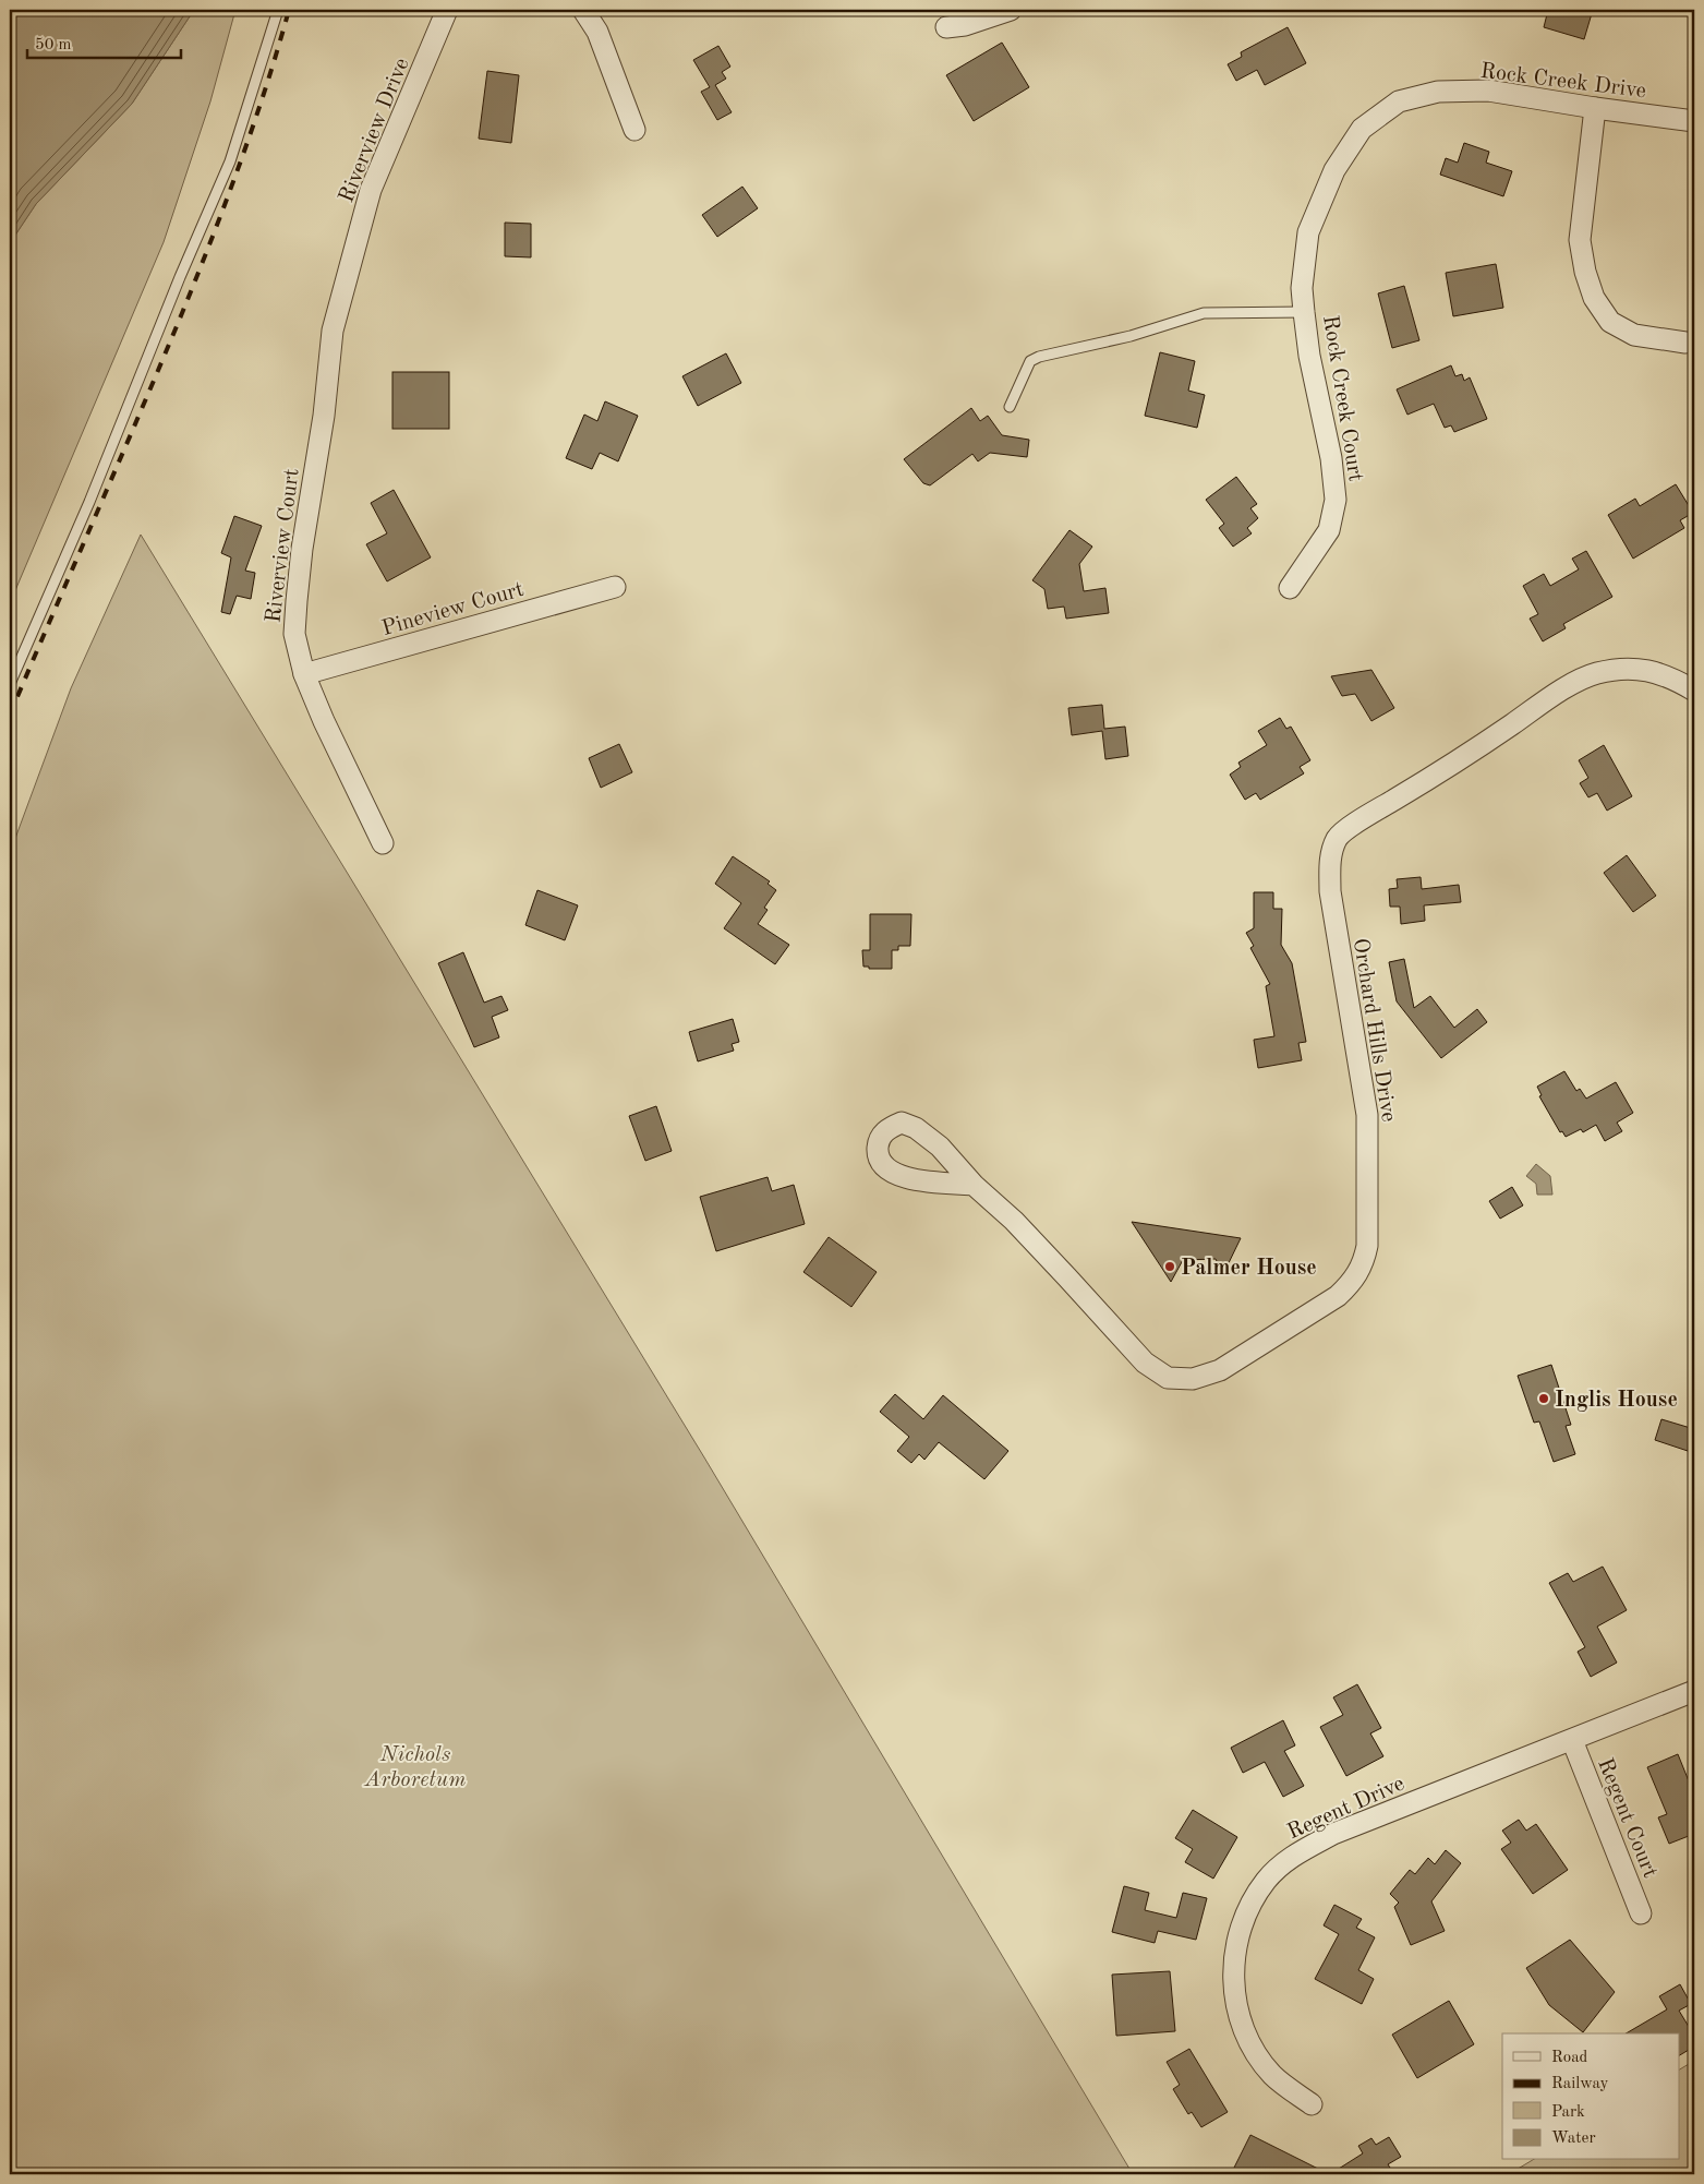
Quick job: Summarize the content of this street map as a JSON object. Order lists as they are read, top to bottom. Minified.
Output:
{"streets":{"street":["Rock Creek Drive","Riverview Drive","Rock Creek Court","Riverview Court","Pineview Court","Orchard Hills Drive","Regent Drive","Regent Court"]},"crossings":[["Rock Creek Drive","Rock Creek Court"],["Riverview Drive","Riverview Court"],["Riverview Court","Pineview Court"],["Regent Drive","Regent Court"]],"parks":["Nichols Arboretum"],"places":["Palmer House","Inglis House"],"legend":["Road","Railway","Park","Water"],"scale_bar":"50 m"}
